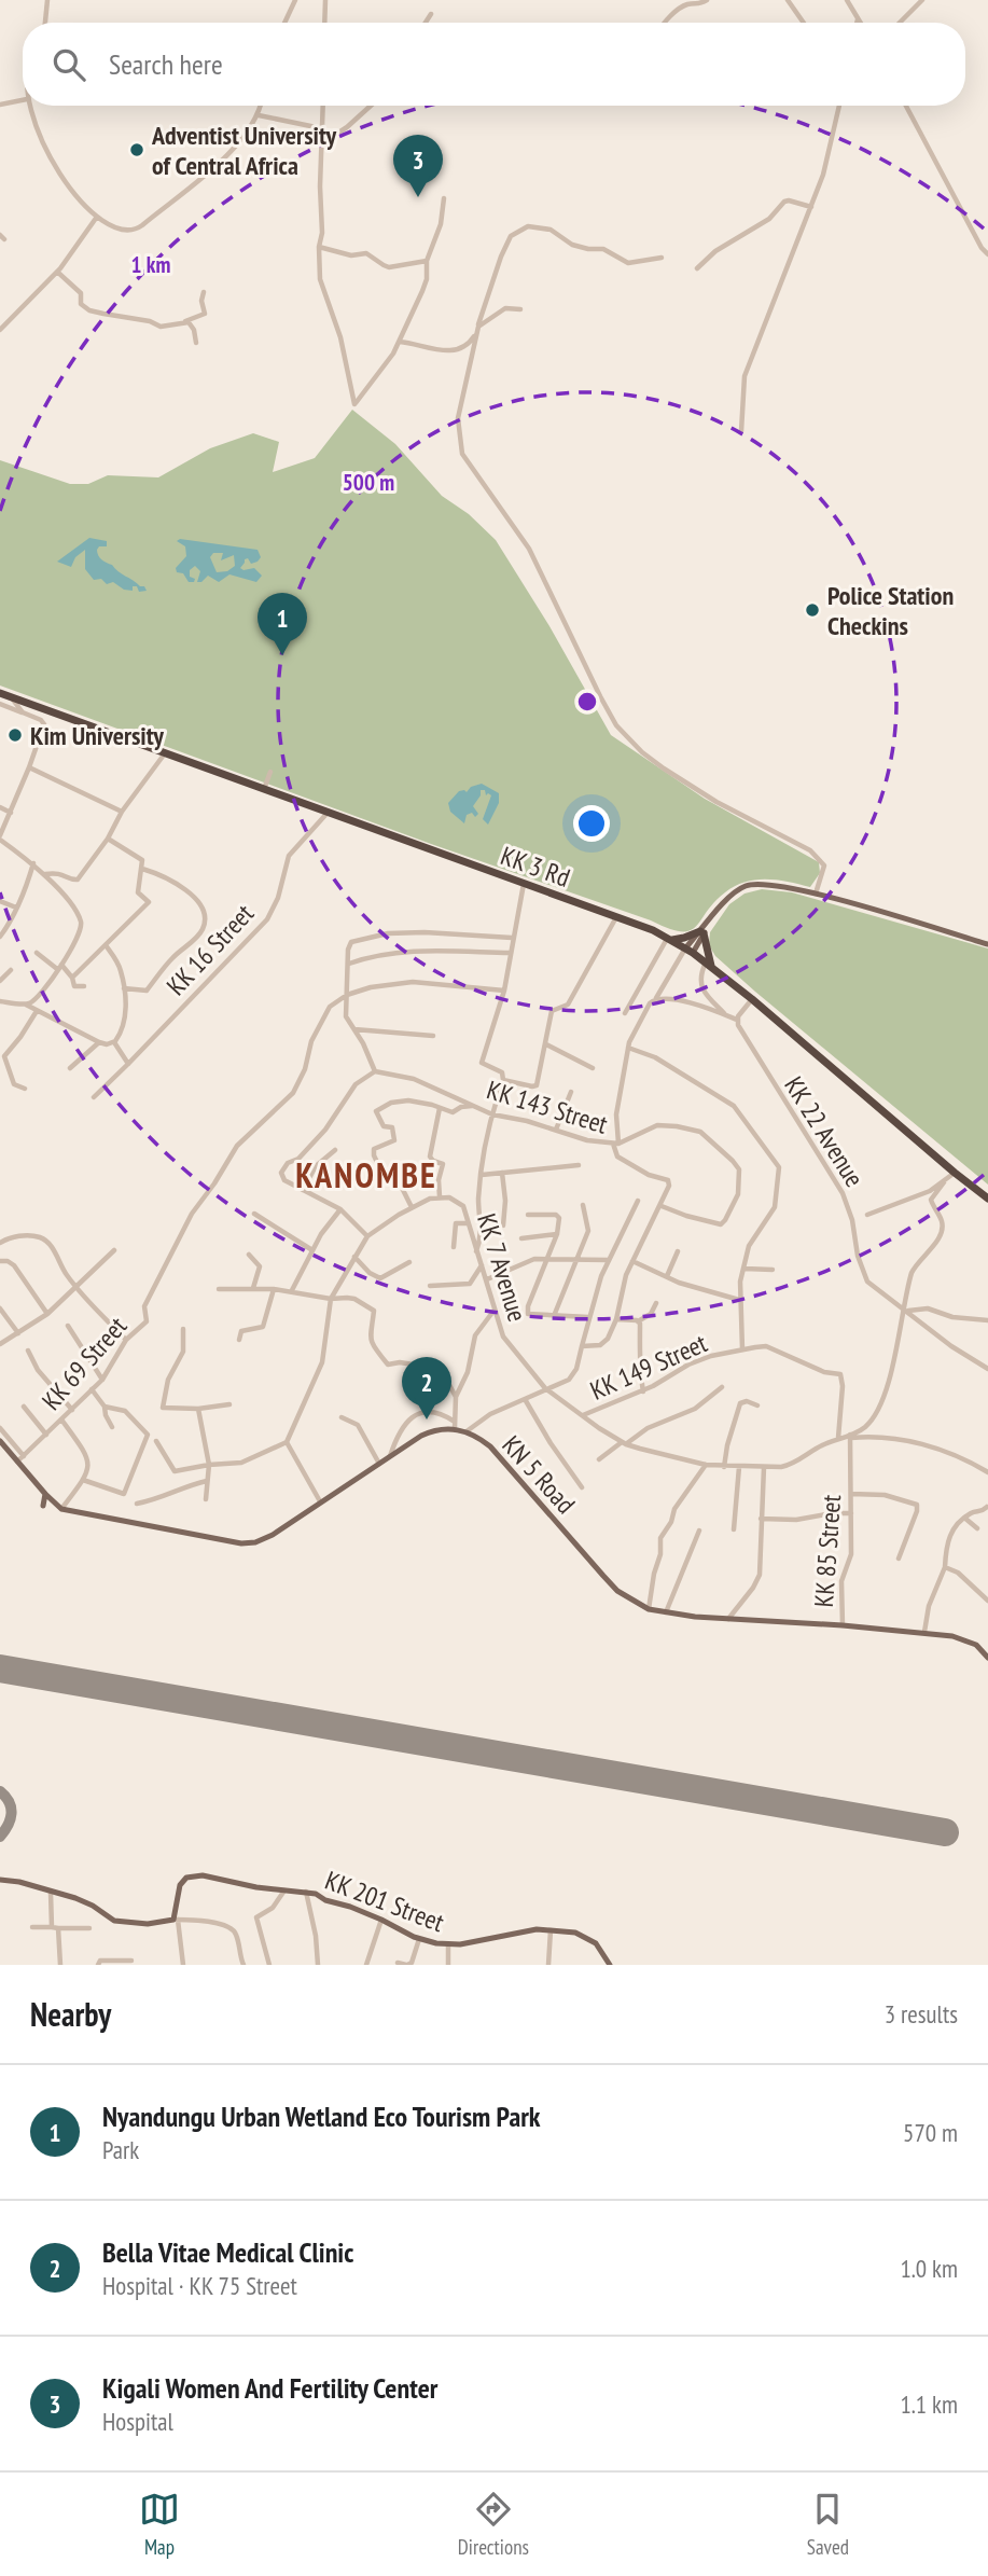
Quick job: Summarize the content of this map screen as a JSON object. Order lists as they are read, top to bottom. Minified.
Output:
{"streets":{"highway":["KK 3 Rd"],"main road":["KN 5 Road","KK 201 Street"],"street":["KK 16 Street","KK 143 Street","KK 22 Avenue","KK 7 Avenue","KK 69 Street","KK 149 Street","KK 85 Street"]},"crossings":[["KK 3 Rd","KK 16 Street"],["KK 22 Avenue","KK 7 Avenue"],["KK 7 Avenue","KK 149 Street"],["KK 7 Avenue","KK 85 Street"],["KN 5 Road","KK 85 Street"]],"districts":["KANOMBE"],"places":["Adventist University of Central Africa","Police Station Checkins","Kim University"],"page":{"search":"Search here","pins":["3","1","2"],"heading":["Nearby","3 results"],"list":[{"mark":"1","name":"Nyandungu Urban Wetland Eco Tourism Park","note":"Park","value":"570 m"},{"mark":"2","name":"Bella Vitae Medical Clinic","note":"Hospital · KK 75 Street","value":"1.0 km"},{"mark":"3","name":"Kigali Women And Fertility Center","note":"Hospital","value":"1.1 km"}],"nav":["Map","Directions","Saved"]},"rings":["1 km","500 m"]}
